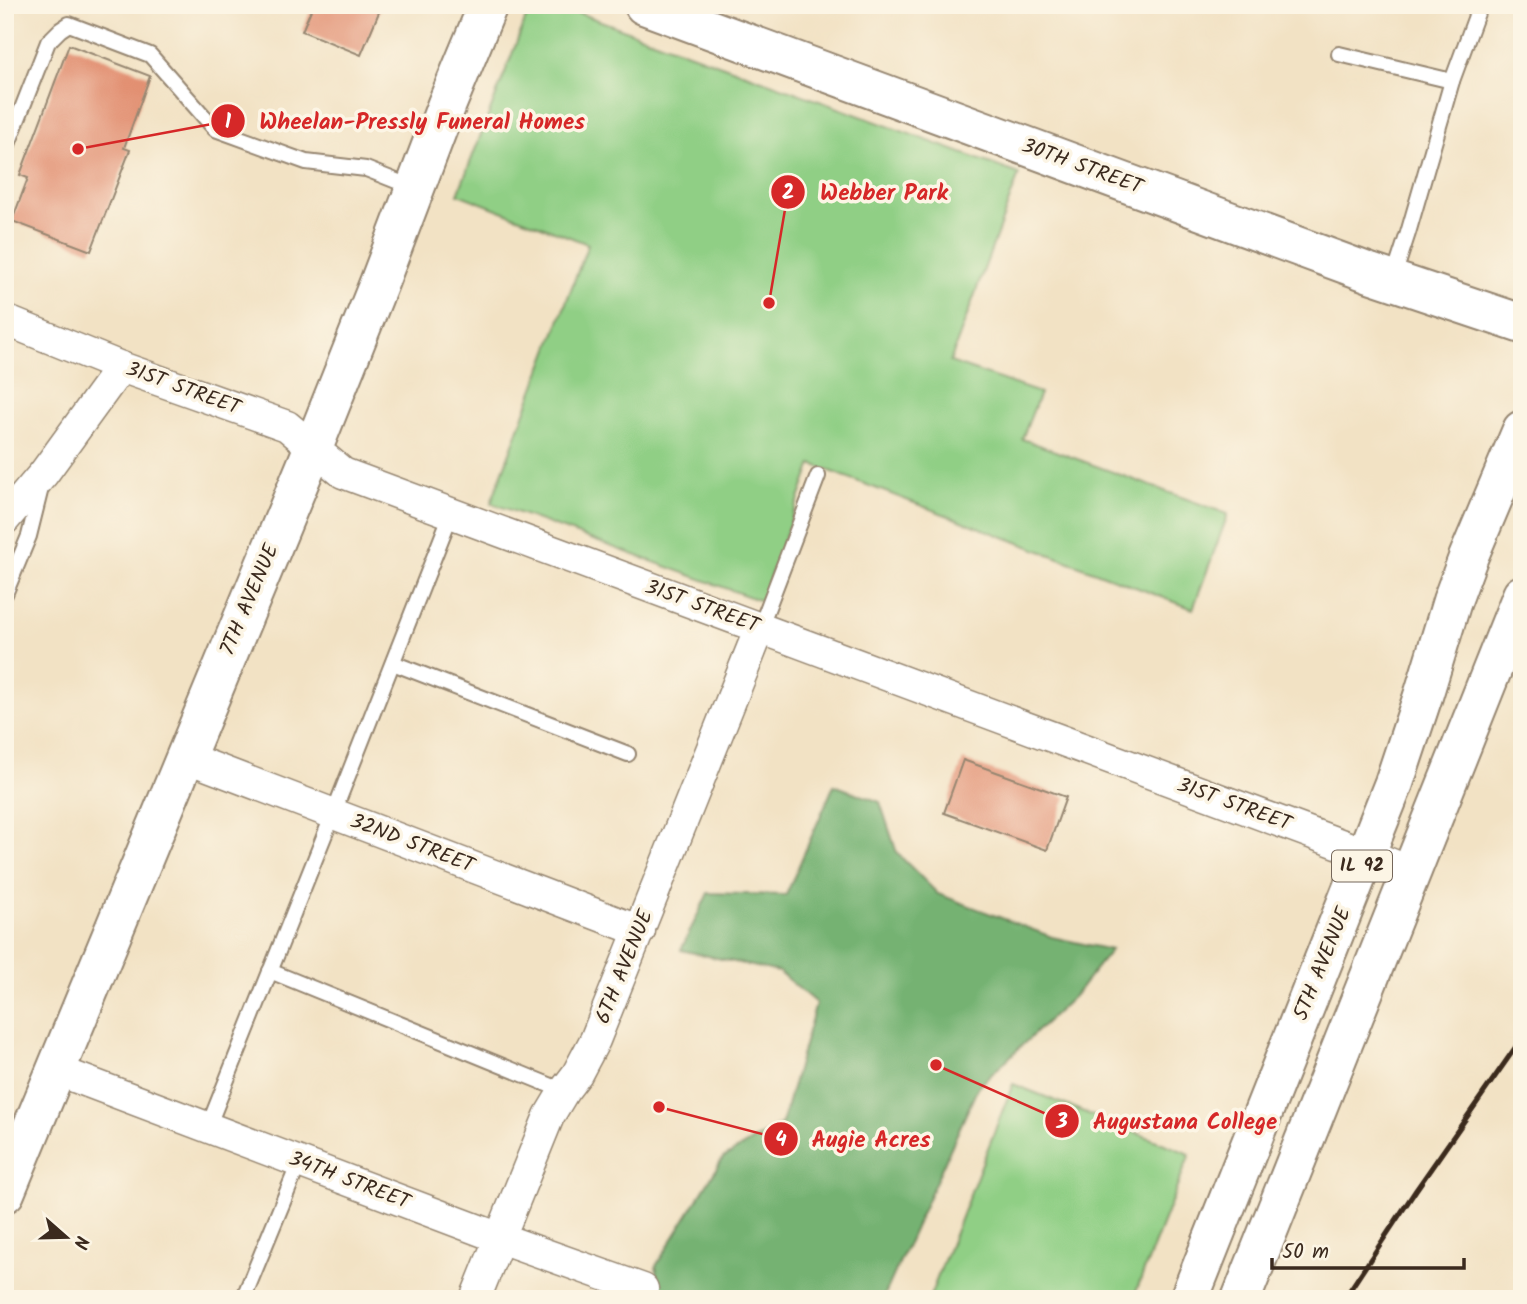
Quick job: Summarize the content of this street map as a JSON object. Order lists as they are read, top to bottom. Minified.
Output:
{"streets":{"street":["30TH STREET","31ST STREET","7TH AVENUE","32ND STREET","IL 92","5TH AVENUE","6TH AVENUE","34TH STREET"]},"crossings":[["31ST STREET","7TH AVENUE"],["31ST STREET","IL 92"],["31ST STREET","5TH AVENUE"],["31ST STREET","6TH AVENUE"],["7TH AVENUE","32ND STREET"],["7TH AVENUE","34TH STREET"],["32ND STREET","6TH AVENUE"],["6TH AVENUE","34TH STREET"]],"places":["Wheelan-Pressly Funeral Homes","Webber Park","Augustana College","Augie Acres"],"scale_bar":"50 m","north":"right"}
